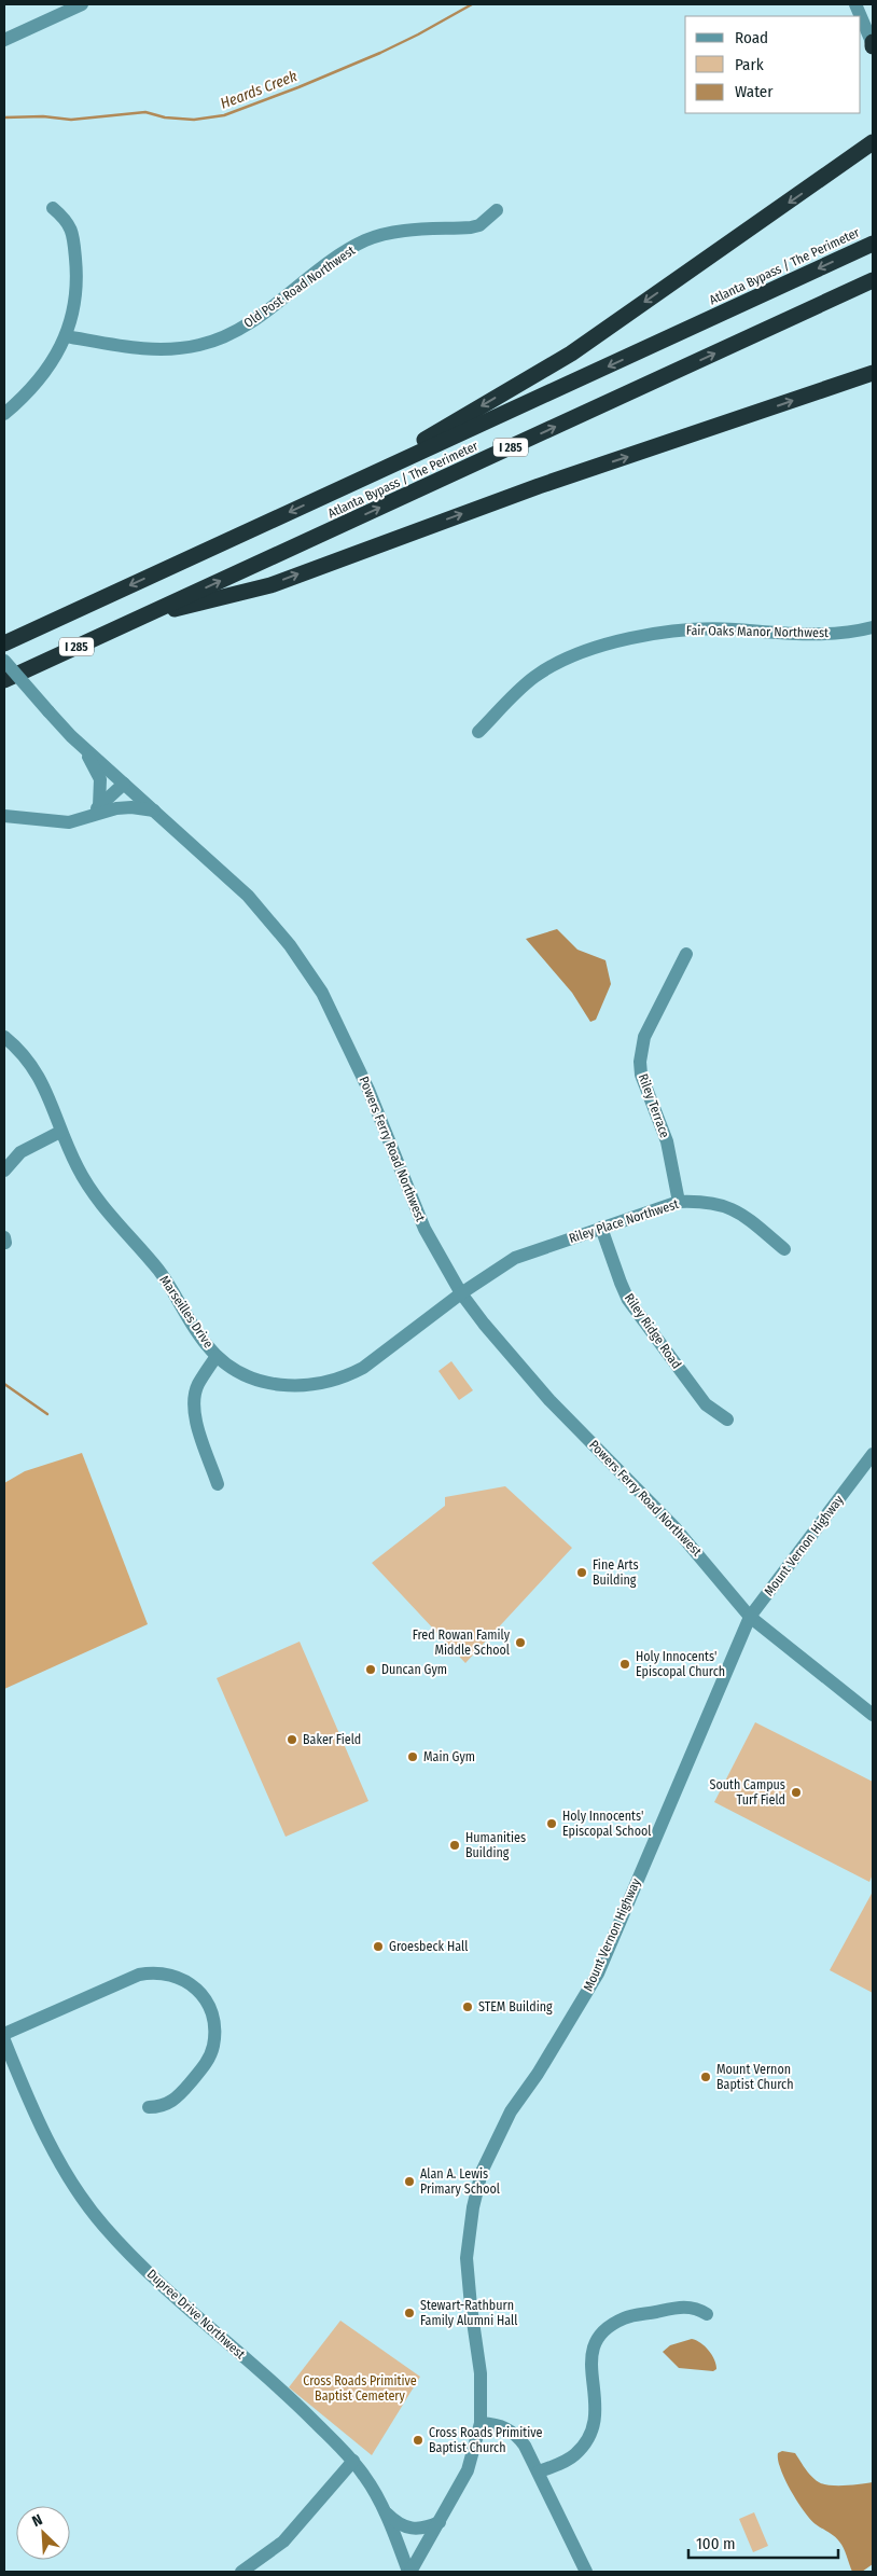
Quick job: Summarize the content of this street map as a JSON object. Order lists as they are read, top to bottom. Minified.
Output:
{"streets":{"highway":["Atlanta Bypass / The Perimeter","I 285"],"street":["Old Post Road Northwest","Fair Oaks Manor Northwest","Riley Terrace","Powers Ferry Road Northwest","Riley Place Northwest","Marseilles Drive","Riley Ridge Road","Mount Vernon Highway","Dupree Drive Northwest"]},"crossings":[["Riley Terrace","Riley Place Northwest"],["Powers Ferry Road Northwest","Riley Place Northwest"],["Powers Ferry Road Northwest","Marseilles Drive"],["Powers Ferry Road Northwest","Mount Vernon Highway"],["Riley Place Northwest","Marseilles Drive"],["Riley Place Northwest","Riley Ridge Road"]],"water":["Heards Creek"],"parks":["Cross Roads Primitive Baptist Cemetery"],"places":["Fine Arts Building","Fred Rowan Family Middle School","Holy Innocents' Episcopal Church","Duncan Gym","Baker Field","Main Gym","South Campus Turf Field","Holy Innocents' Episcopal School","Humanities Building","Groesbeck Hall","STEM Building","Mount Vernon Baptist Church","Alan A. Lewis Primary School","Stewart-Rathburn Family Alumni Hall","Cross Roads Primitive Baptist Church"],"legend":["Road","Park","Water"],"scale_bar":"100 m","north":"top left"}
